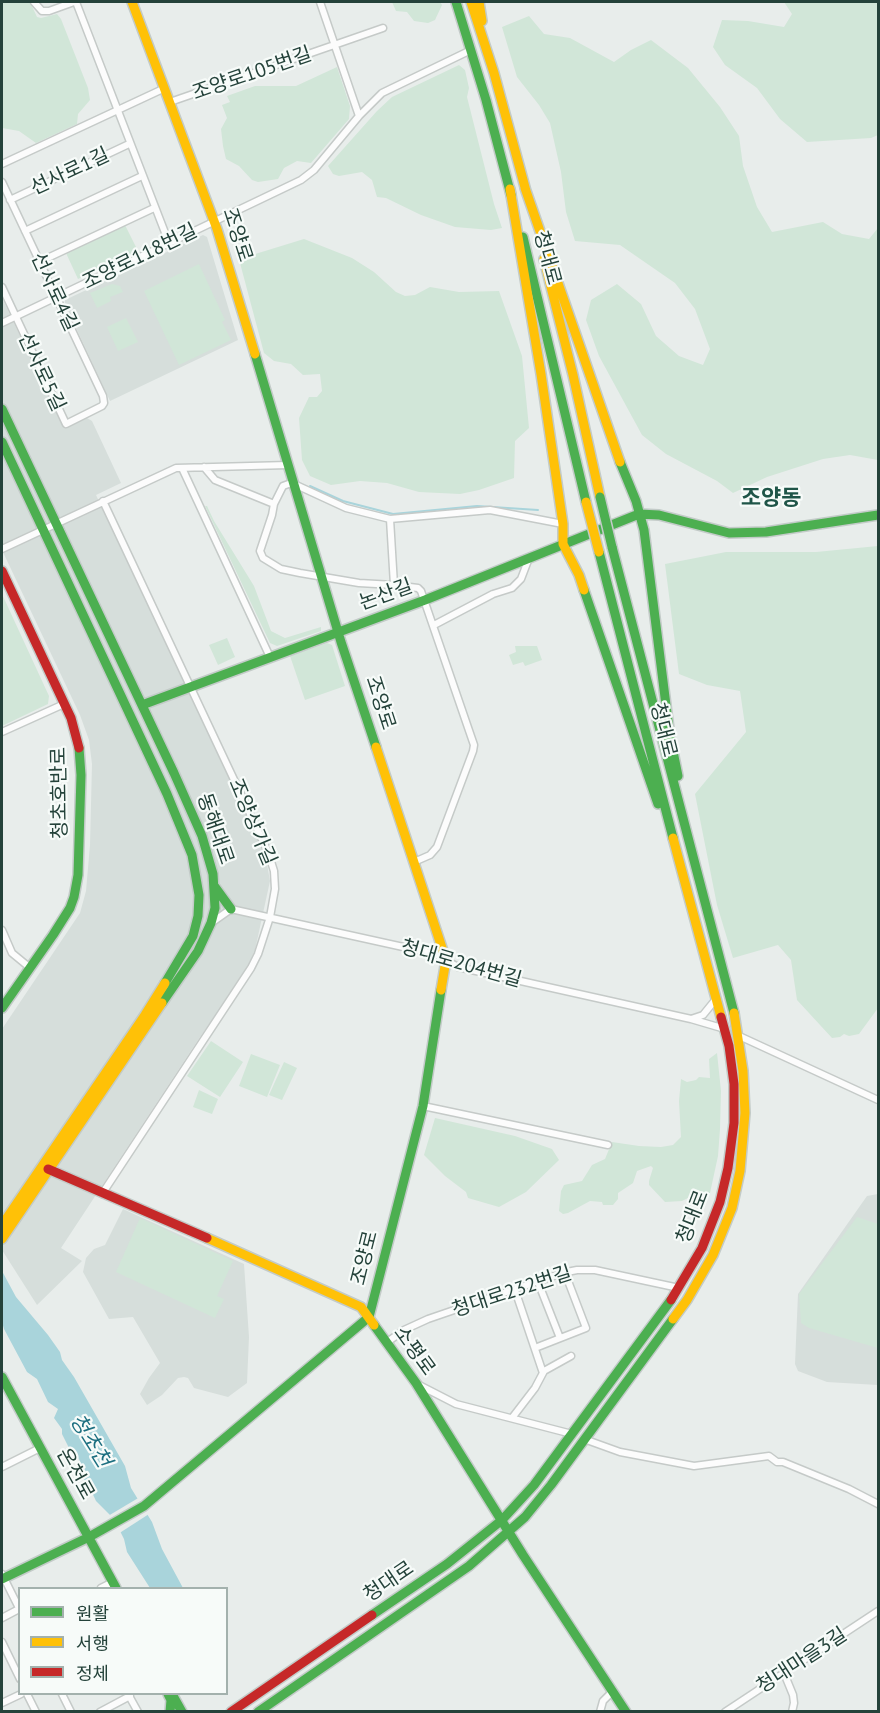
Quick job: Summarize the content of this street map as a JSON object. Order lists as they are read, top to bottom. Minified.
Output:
{"streets":{"street":["조양로105번길","선사로1길","조양로","조양로118번길","청대로","선사로4길","선사로5길","논산길","청초호반로","조양상가길","동해대로","청대로204번길","청대로232번길","소평로","온천로","청대마을3길"]},"crossings":[["조양로105번길","조양로"],["선사로1길","조양로118번길"],["선사로1길","선사로4길"],["조양로","조양로118번길"],["조양로","논산길"],["조양로","청대로204번길"],["조양로","소평로"],["조양로118번길","청대로"],["조양로118번길","선사로4길"],["조양로118번길","선사로5길"],["청대로","청대로204번길"],["청대로","청대로232번길"],["청대로","소평로"],["선사로4길","선사로5길"],["논산길","조양상가길"],["논산길","동해대로"],["조양상가길","청대로204번길"],["조양상가길","소평로"],["동해대로","소평로"],["청대로232번길","소평로"]],"districts":["조양동"],"water":["청초천"],"legend":["원활","서행","정체"]}
